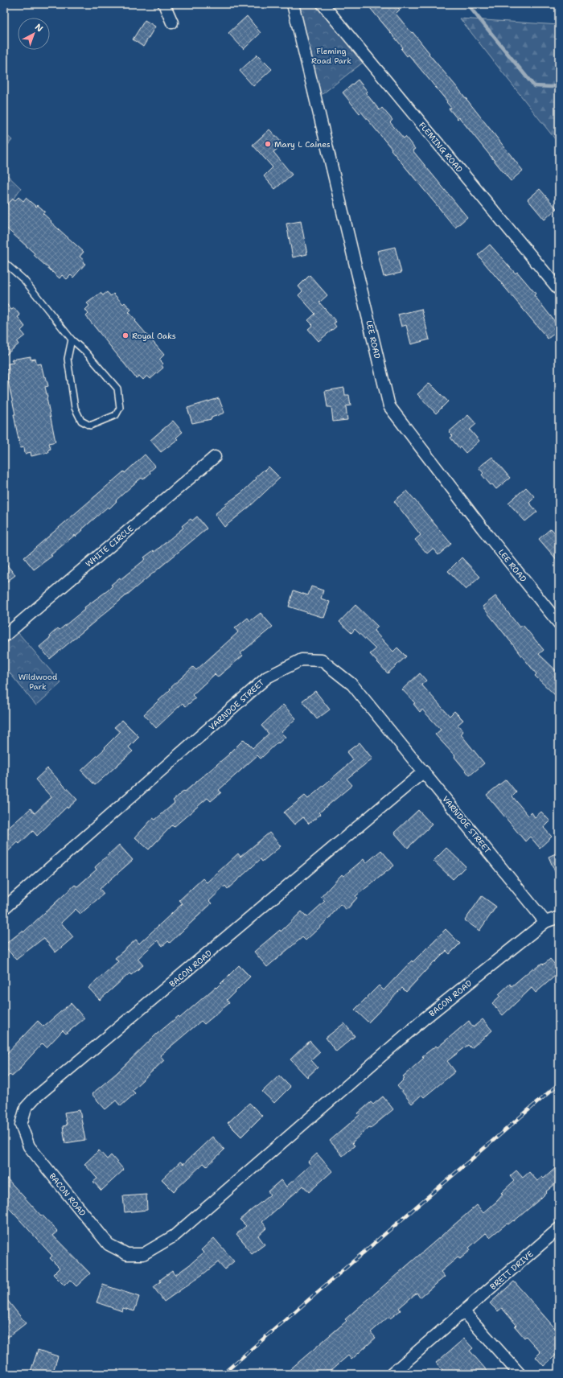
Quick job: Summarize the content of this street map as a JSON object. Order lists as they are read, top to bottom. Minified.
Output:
{"streets":{"street":["FLEMING ROAD","LEE ROAD","WHITE CIRCLE","VARNDOE STREET","BACON ROAD","BRETT DRIVE"]},"crossings":[["VARNDOE STREET","BACON ROAD"]],"parks":["Fleming Road Park","Wildwood Park"],"places":["Mary L Caines","Royal Oaks"],"north":"top right"}
